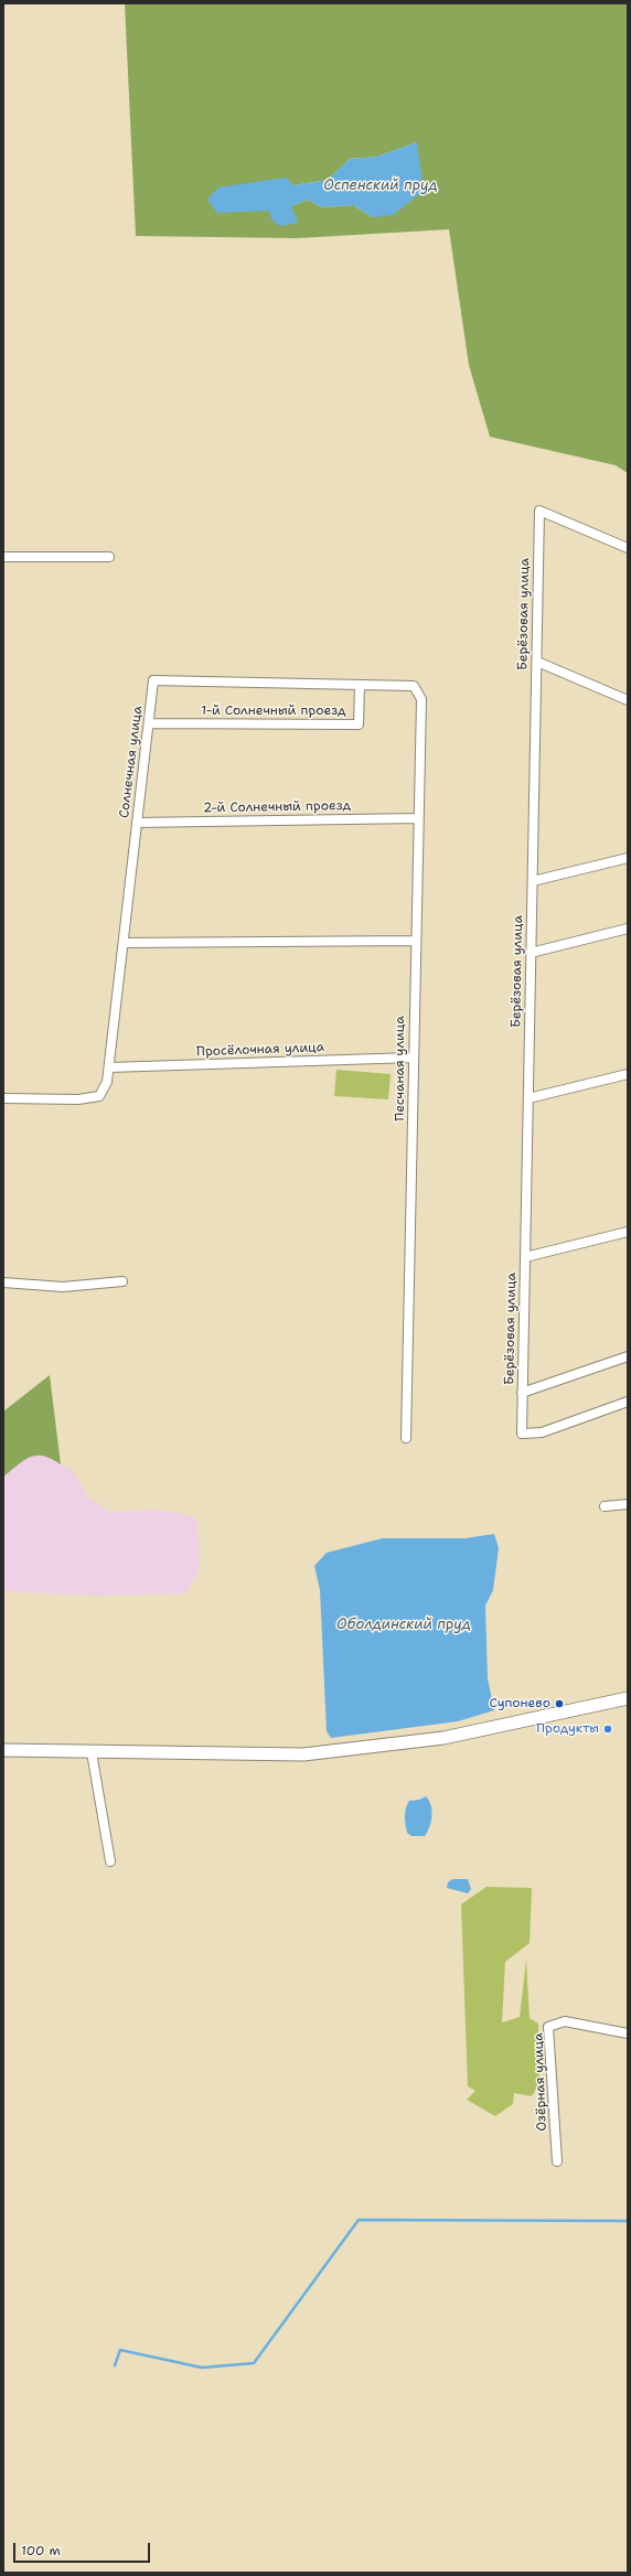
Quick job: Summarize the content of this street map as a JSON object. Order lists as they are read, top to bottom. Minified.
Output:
{"streets":{"street":["Берёзовая улица","1-й Солнечный проезд","Солнечная улица","2-й Солнечный проезд","Просёлочная улица","Песчаная улица","Озёрная улица"]},"crossings":[["1-й Солнечный проезд","Солнечная улица"],["Солнечная улица","2-й Солнечный проезд"],["Солнечная улица","Просёлочная улица"],["Солнечная улица","Песчаная улица"],["2-й Солнечный проезд","Песчаная улица"],["Просёлочная улица","Песчаная улица"]],"water":["Оспенский пруд","Оболдинский пруд"],"places":["Супонево","Продукты"],"scale_bar":"100 m"}
